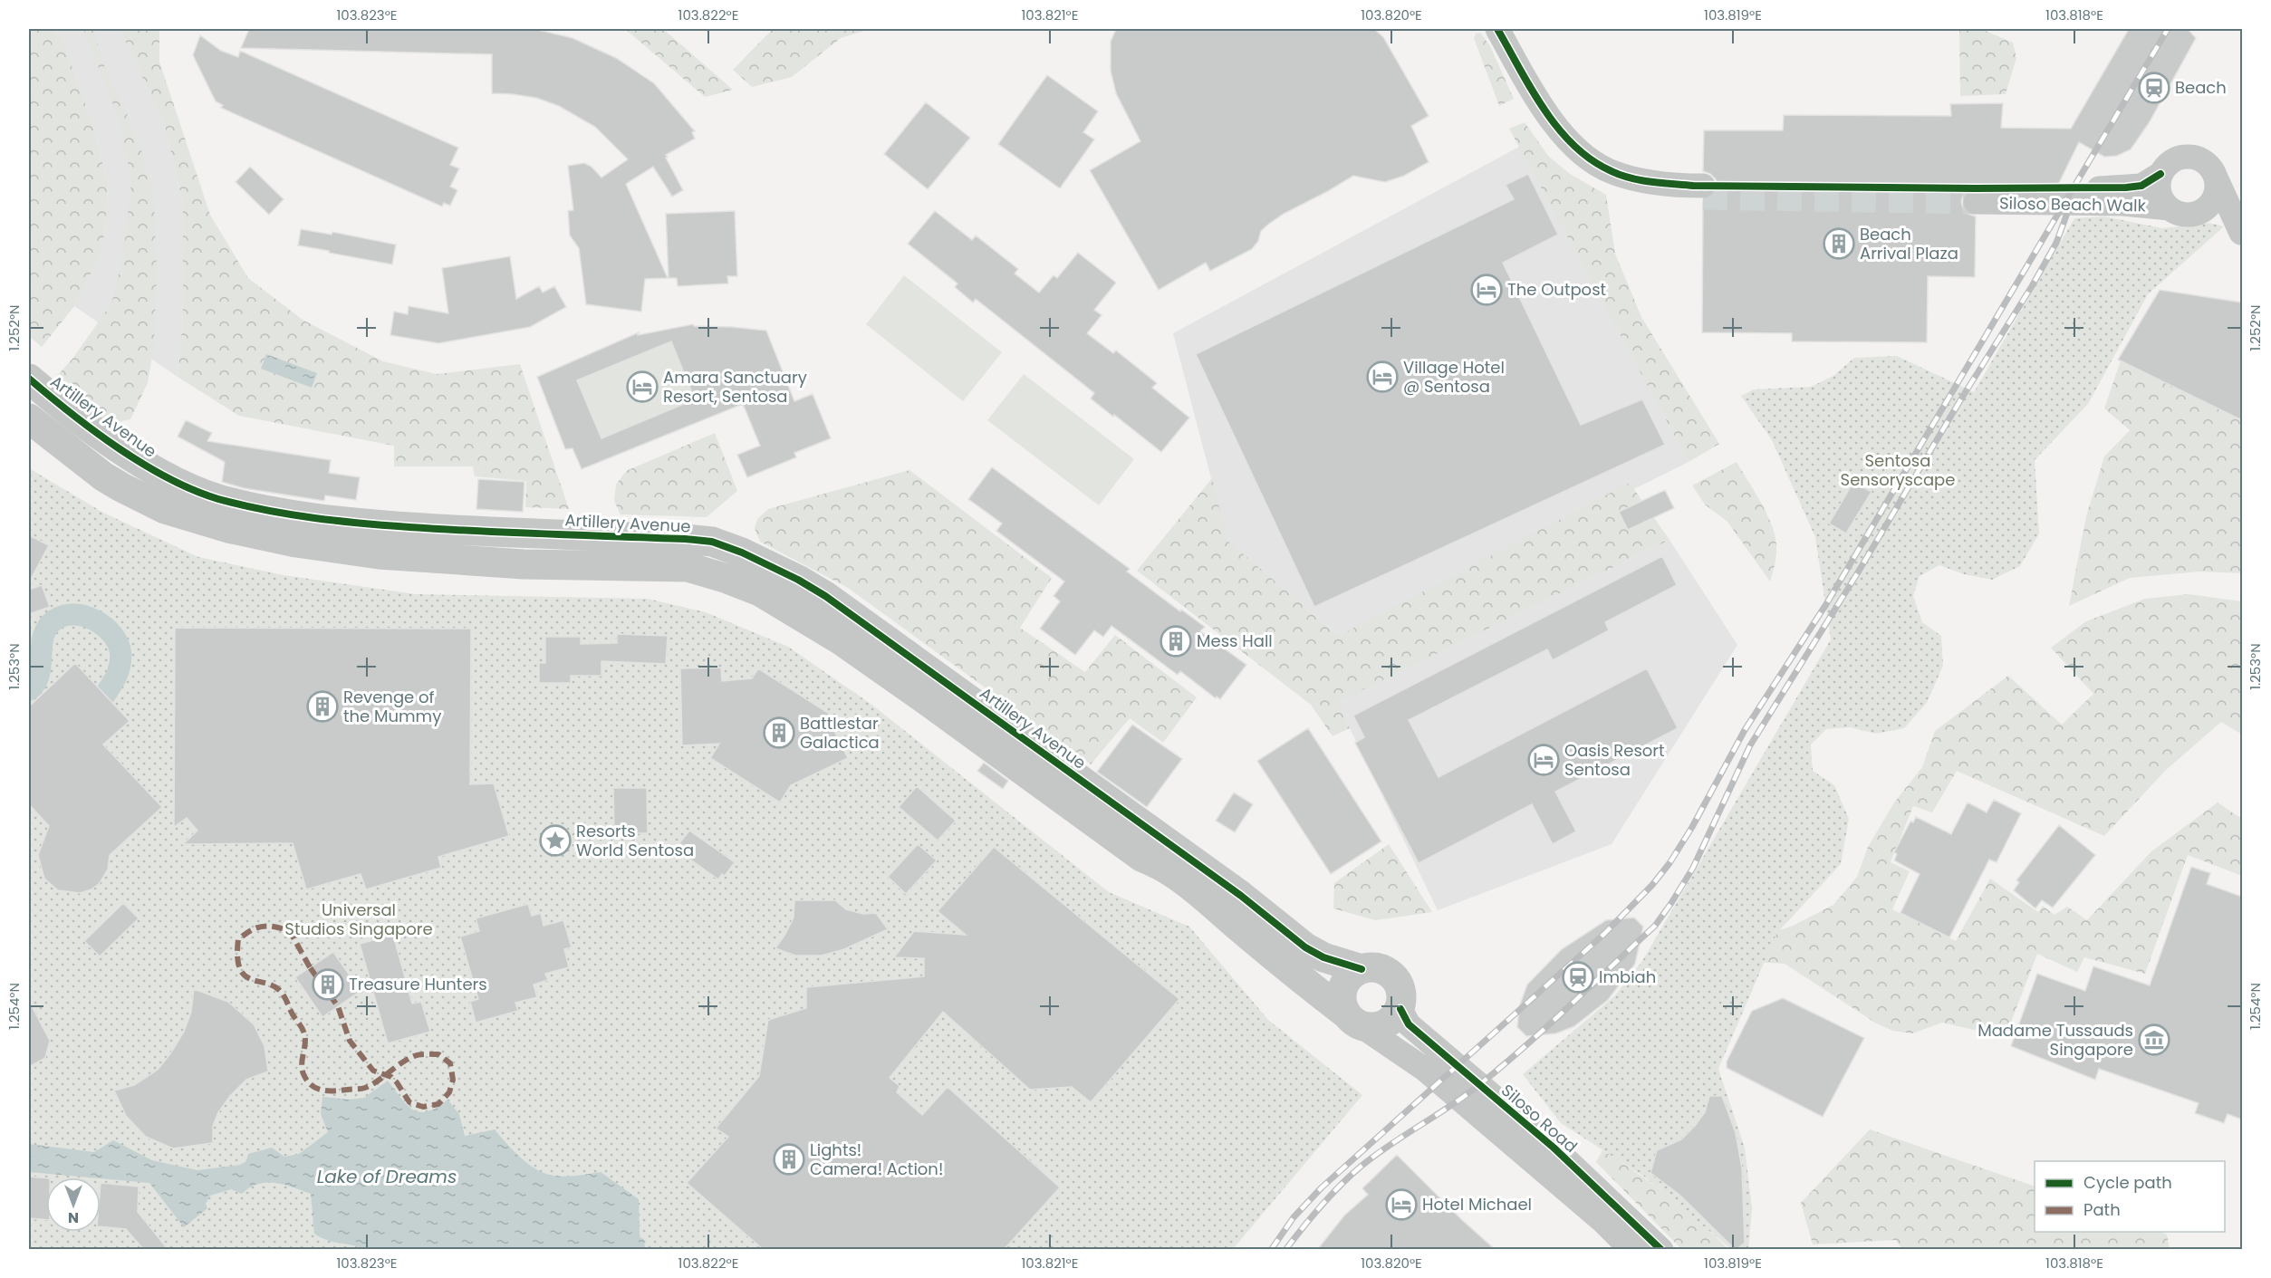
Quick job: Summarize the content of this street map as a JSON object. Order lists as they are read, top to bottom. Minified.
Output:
{"streets":{"street":["Siloso Beach Walk","Artillery Avenue","Siloso Road"]},"crossings":[["Artillery Avenue","Siloso Road"]],"water":["Lake of Dreams"],"parks":["Sentosa Sensoryscape","Universal Studios Singapore"],"places":{"station":["Beach","Imbiah"],"building":["Beach Arrival Plaza","Mess Hall","Revenge of the Mummy","Battlestar Galactica","Treasure Hunters","Lights! Camera! Action!"],"hotel":["The Outpost","Village Hotel @ Sentosa","Amara Sanctuary Resort, Sentosa","Oasis Resort Sentosa","Hotel Michael"],"place":["Resorts World Sentosa"],"museum":["Madame Tussauds Singapore"]},"legend":["Cycle path","Path"],"north":"bottom","coordinates":["103.823°E","103.822°E","103.821°E","103.820°E","103.819°E","103.818°E","1.252°N","1.253°N","1.254°N"]}
